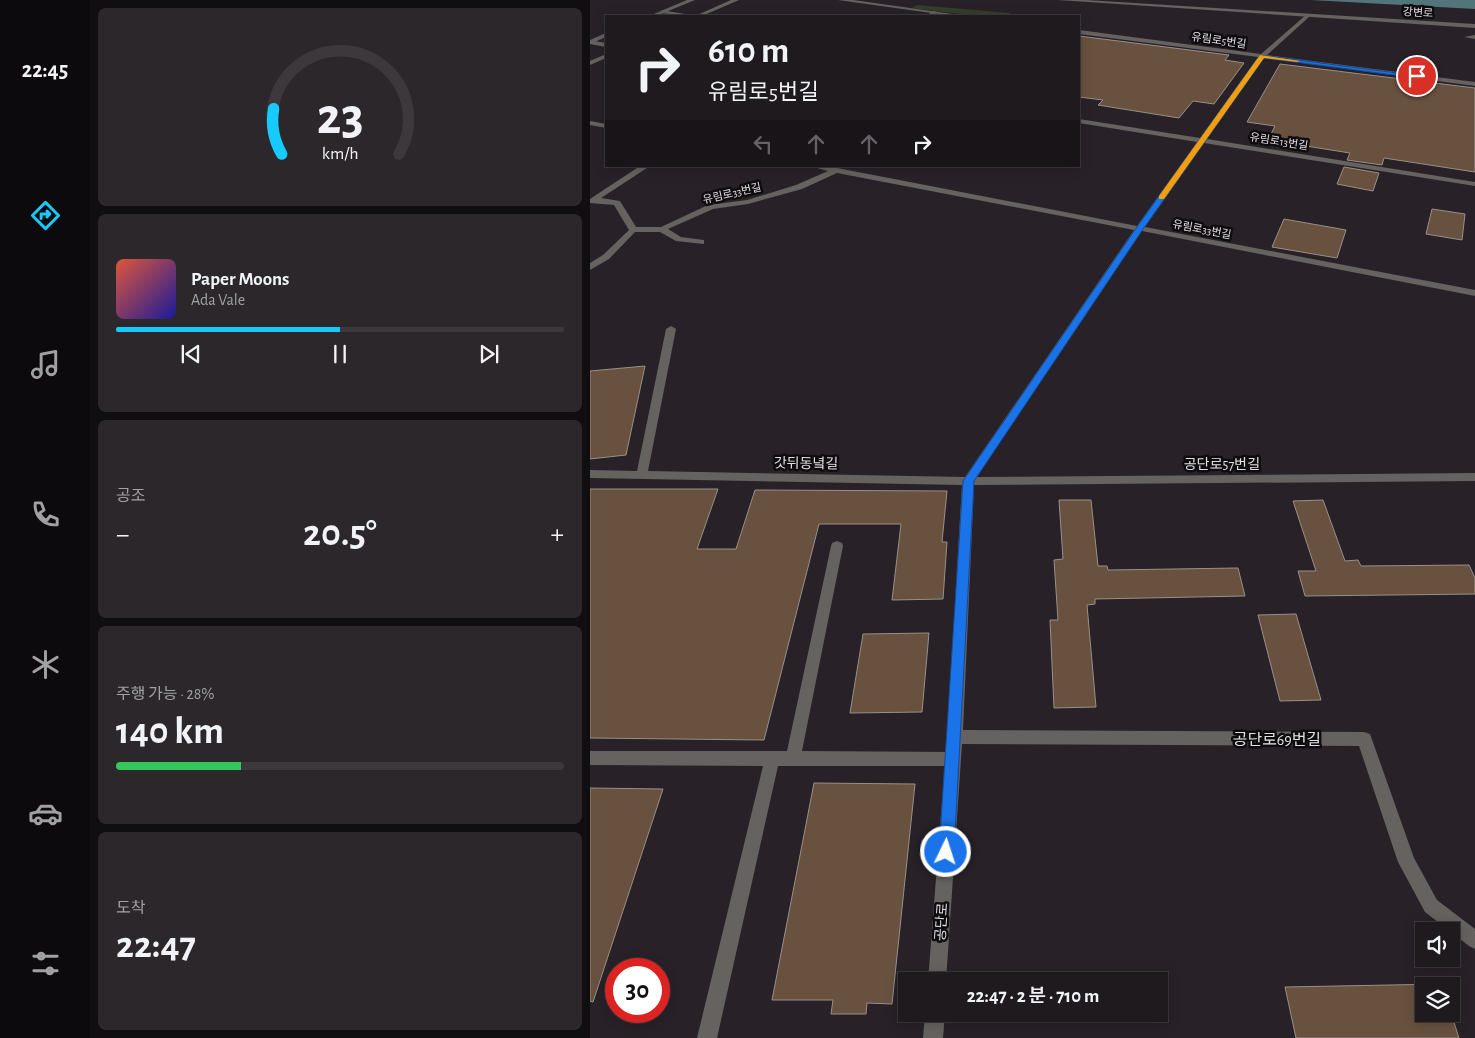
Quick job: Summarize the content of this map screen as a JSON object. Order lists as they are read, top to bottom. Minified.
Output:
{"streets":{"street":["강변로","유림로5번길","유림로13번길","유림로33번길","갓뒤동녘길","공단로57번길","공단로69번길","공단로"]},"crossings":[["갓뒤동녘길","공단로57번길"],["갓뒤동녘길","공단로"],["공단로57번길","공단로"],["공단로69번길","공단로"]],"page":{"tabs":"22:45","turn":["610 m","유림로5번길"],"song":["Paper Moons","Ada Vale"],"tile":["공조",["주행 가능 · 28%","140 km"],["도착","22:47"]],"heat":["−","20.5°","+"],"limit":"30","trip":"22:47 · 2 분 · 710 m","gauge":["23","km/h"]}}
